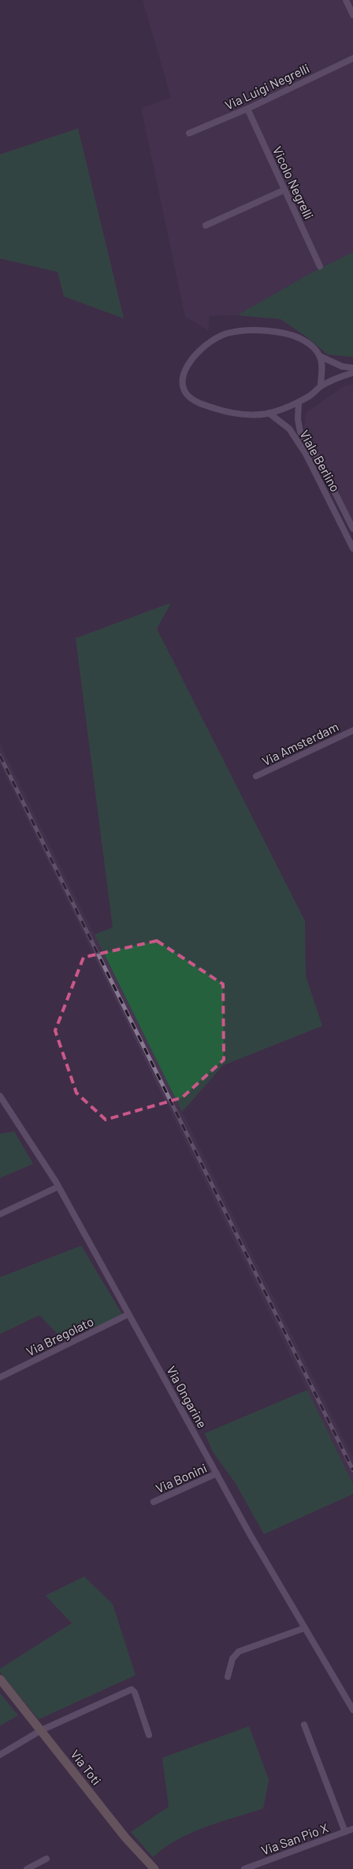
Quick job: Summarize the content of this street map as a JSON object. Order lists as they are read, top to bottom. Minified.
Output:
{"streets":{"main road":["Via Toti"],"street":["Via Luigi Negrelli","Vicolo Negrelli","Viale Berlino","Via Amsterdam","Via Bregolato","Via Ongarine","Via Bonini","Via San Pio X"]},"crossings":[["Via Luigi Negrelli","Vicolo Negrelli"],["Via Bregolato","Via Ongarine"],["Via Ongarine","Via Bonini"]]}
